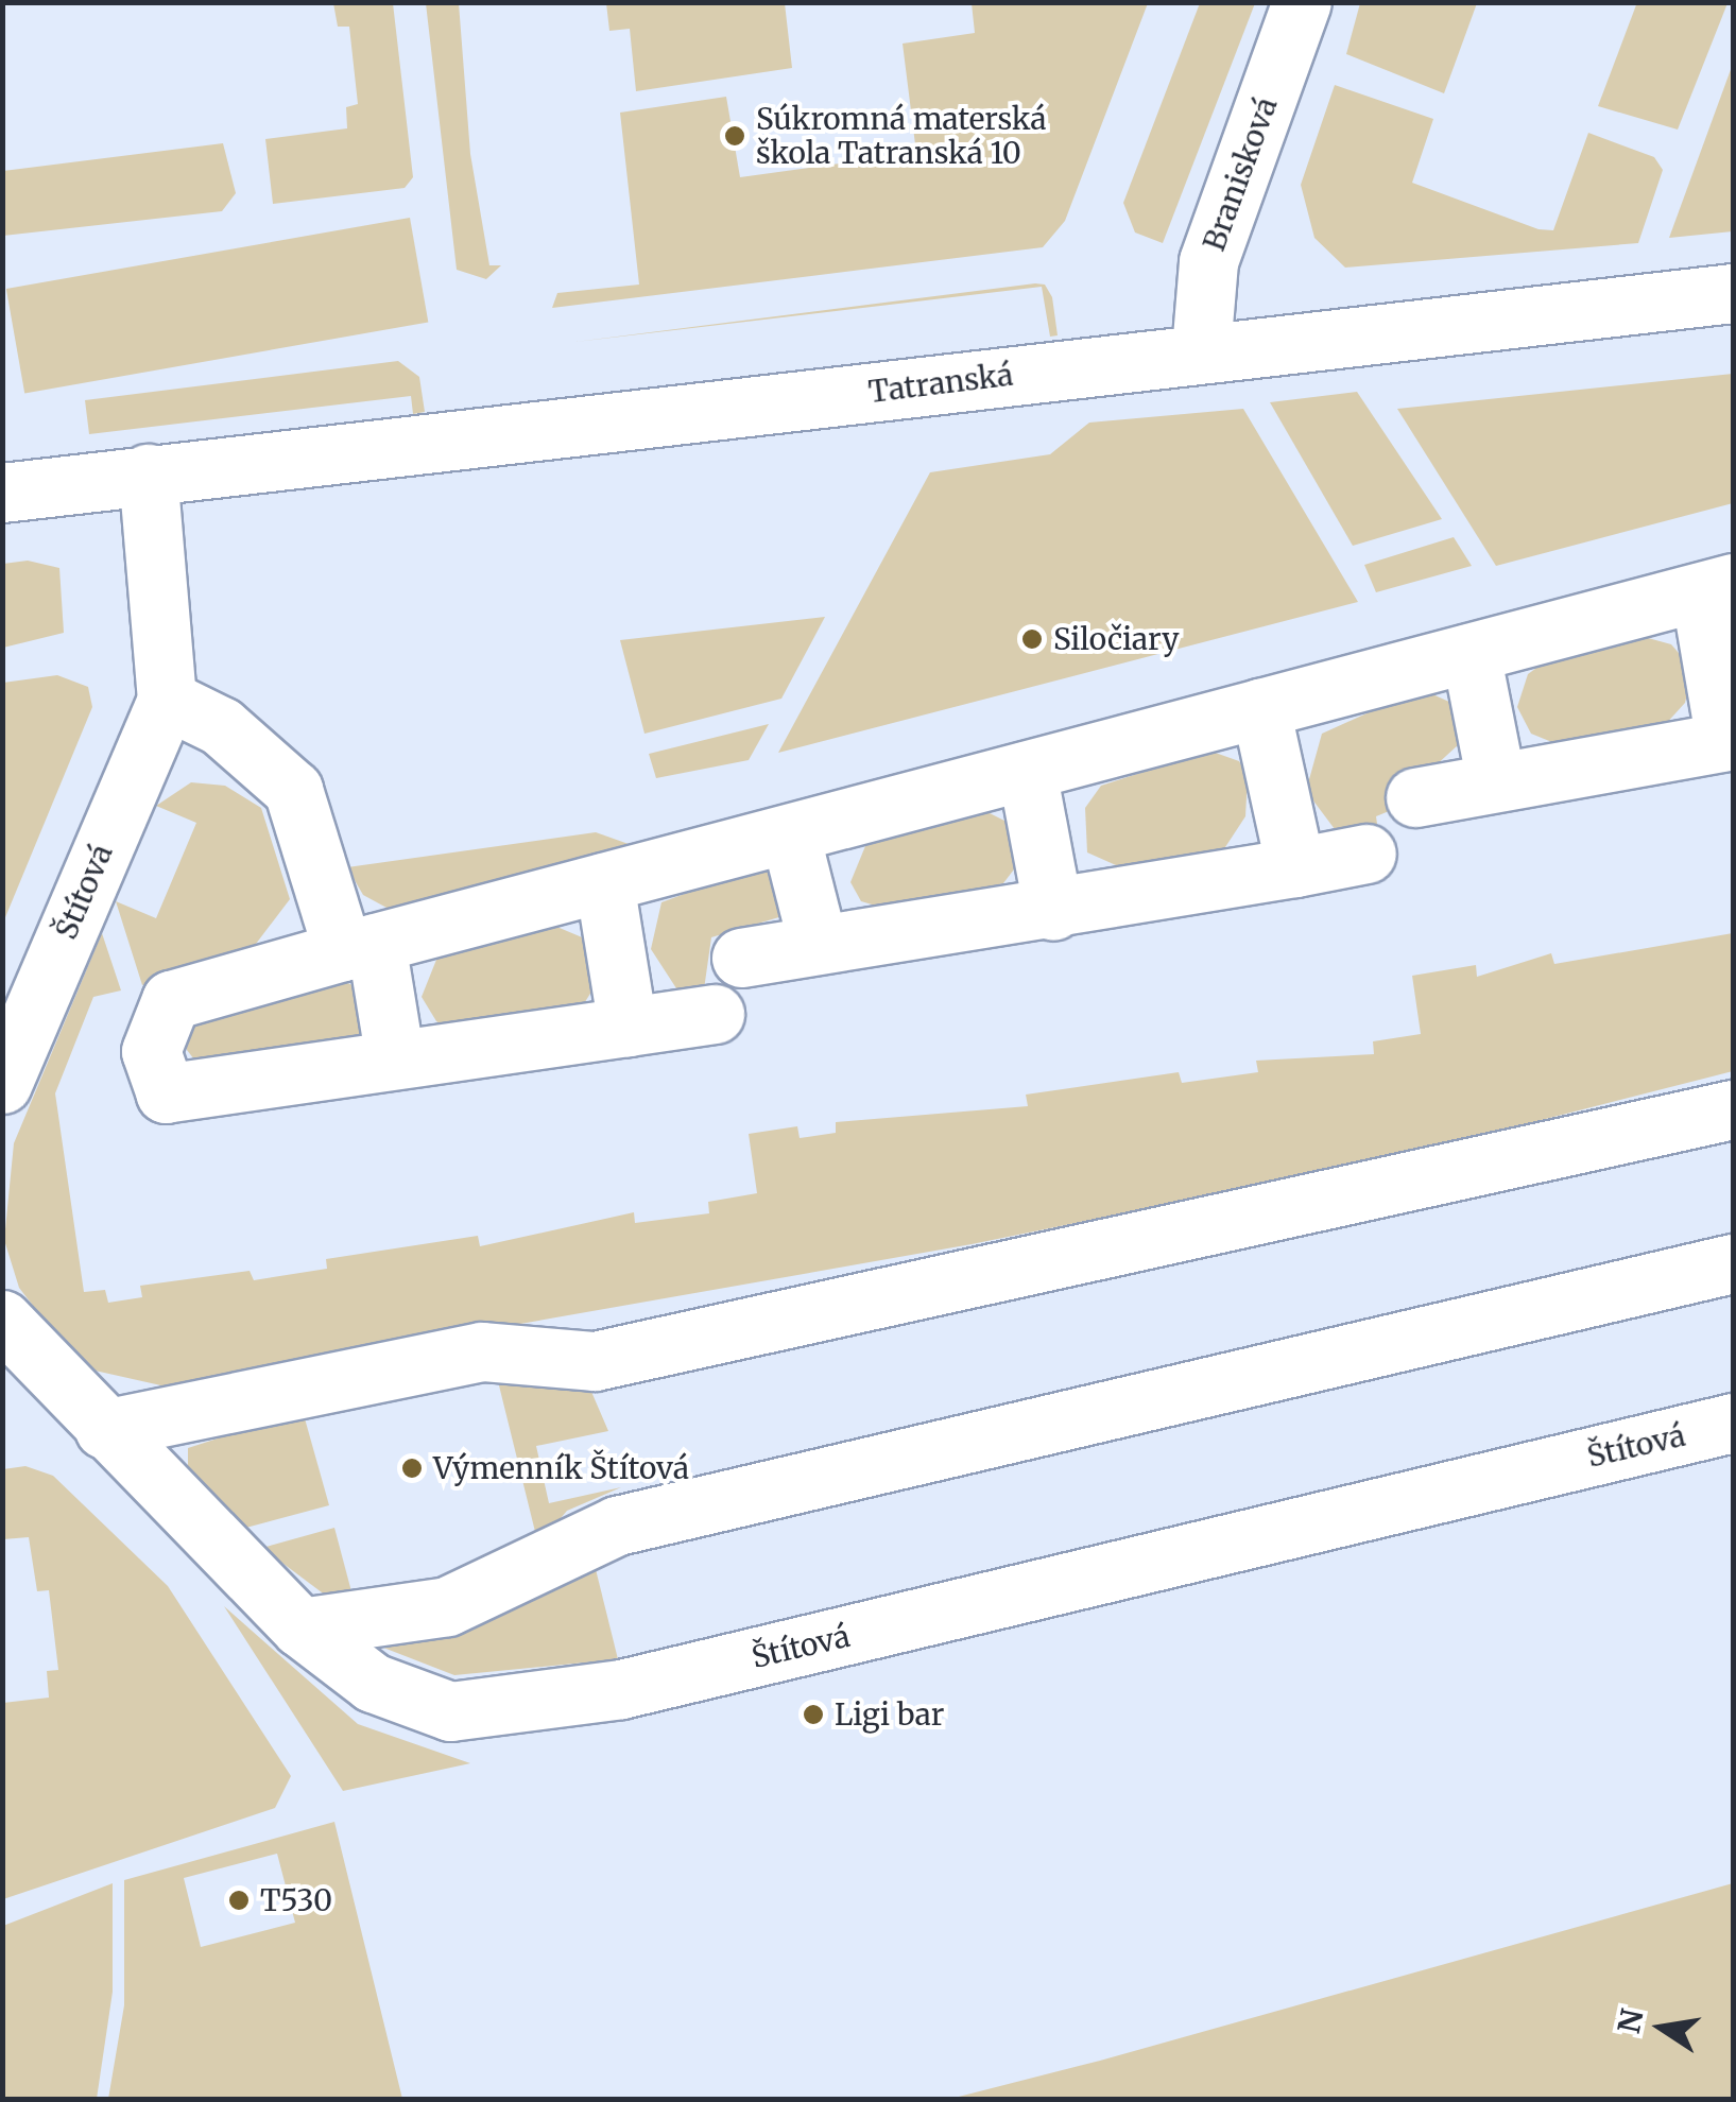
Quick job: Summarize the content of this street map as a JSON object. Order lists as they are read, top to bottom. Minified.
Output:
{"streets":{"street":["Branisková","Tatranská","Štítová"]},"crossings":[["Branisková","Tatranská"]],"places":["Súkromná materská škola Tatranská 10","Siločiary","Výmenník Štítová","Ligi bar","T530"],"north":"left"}
